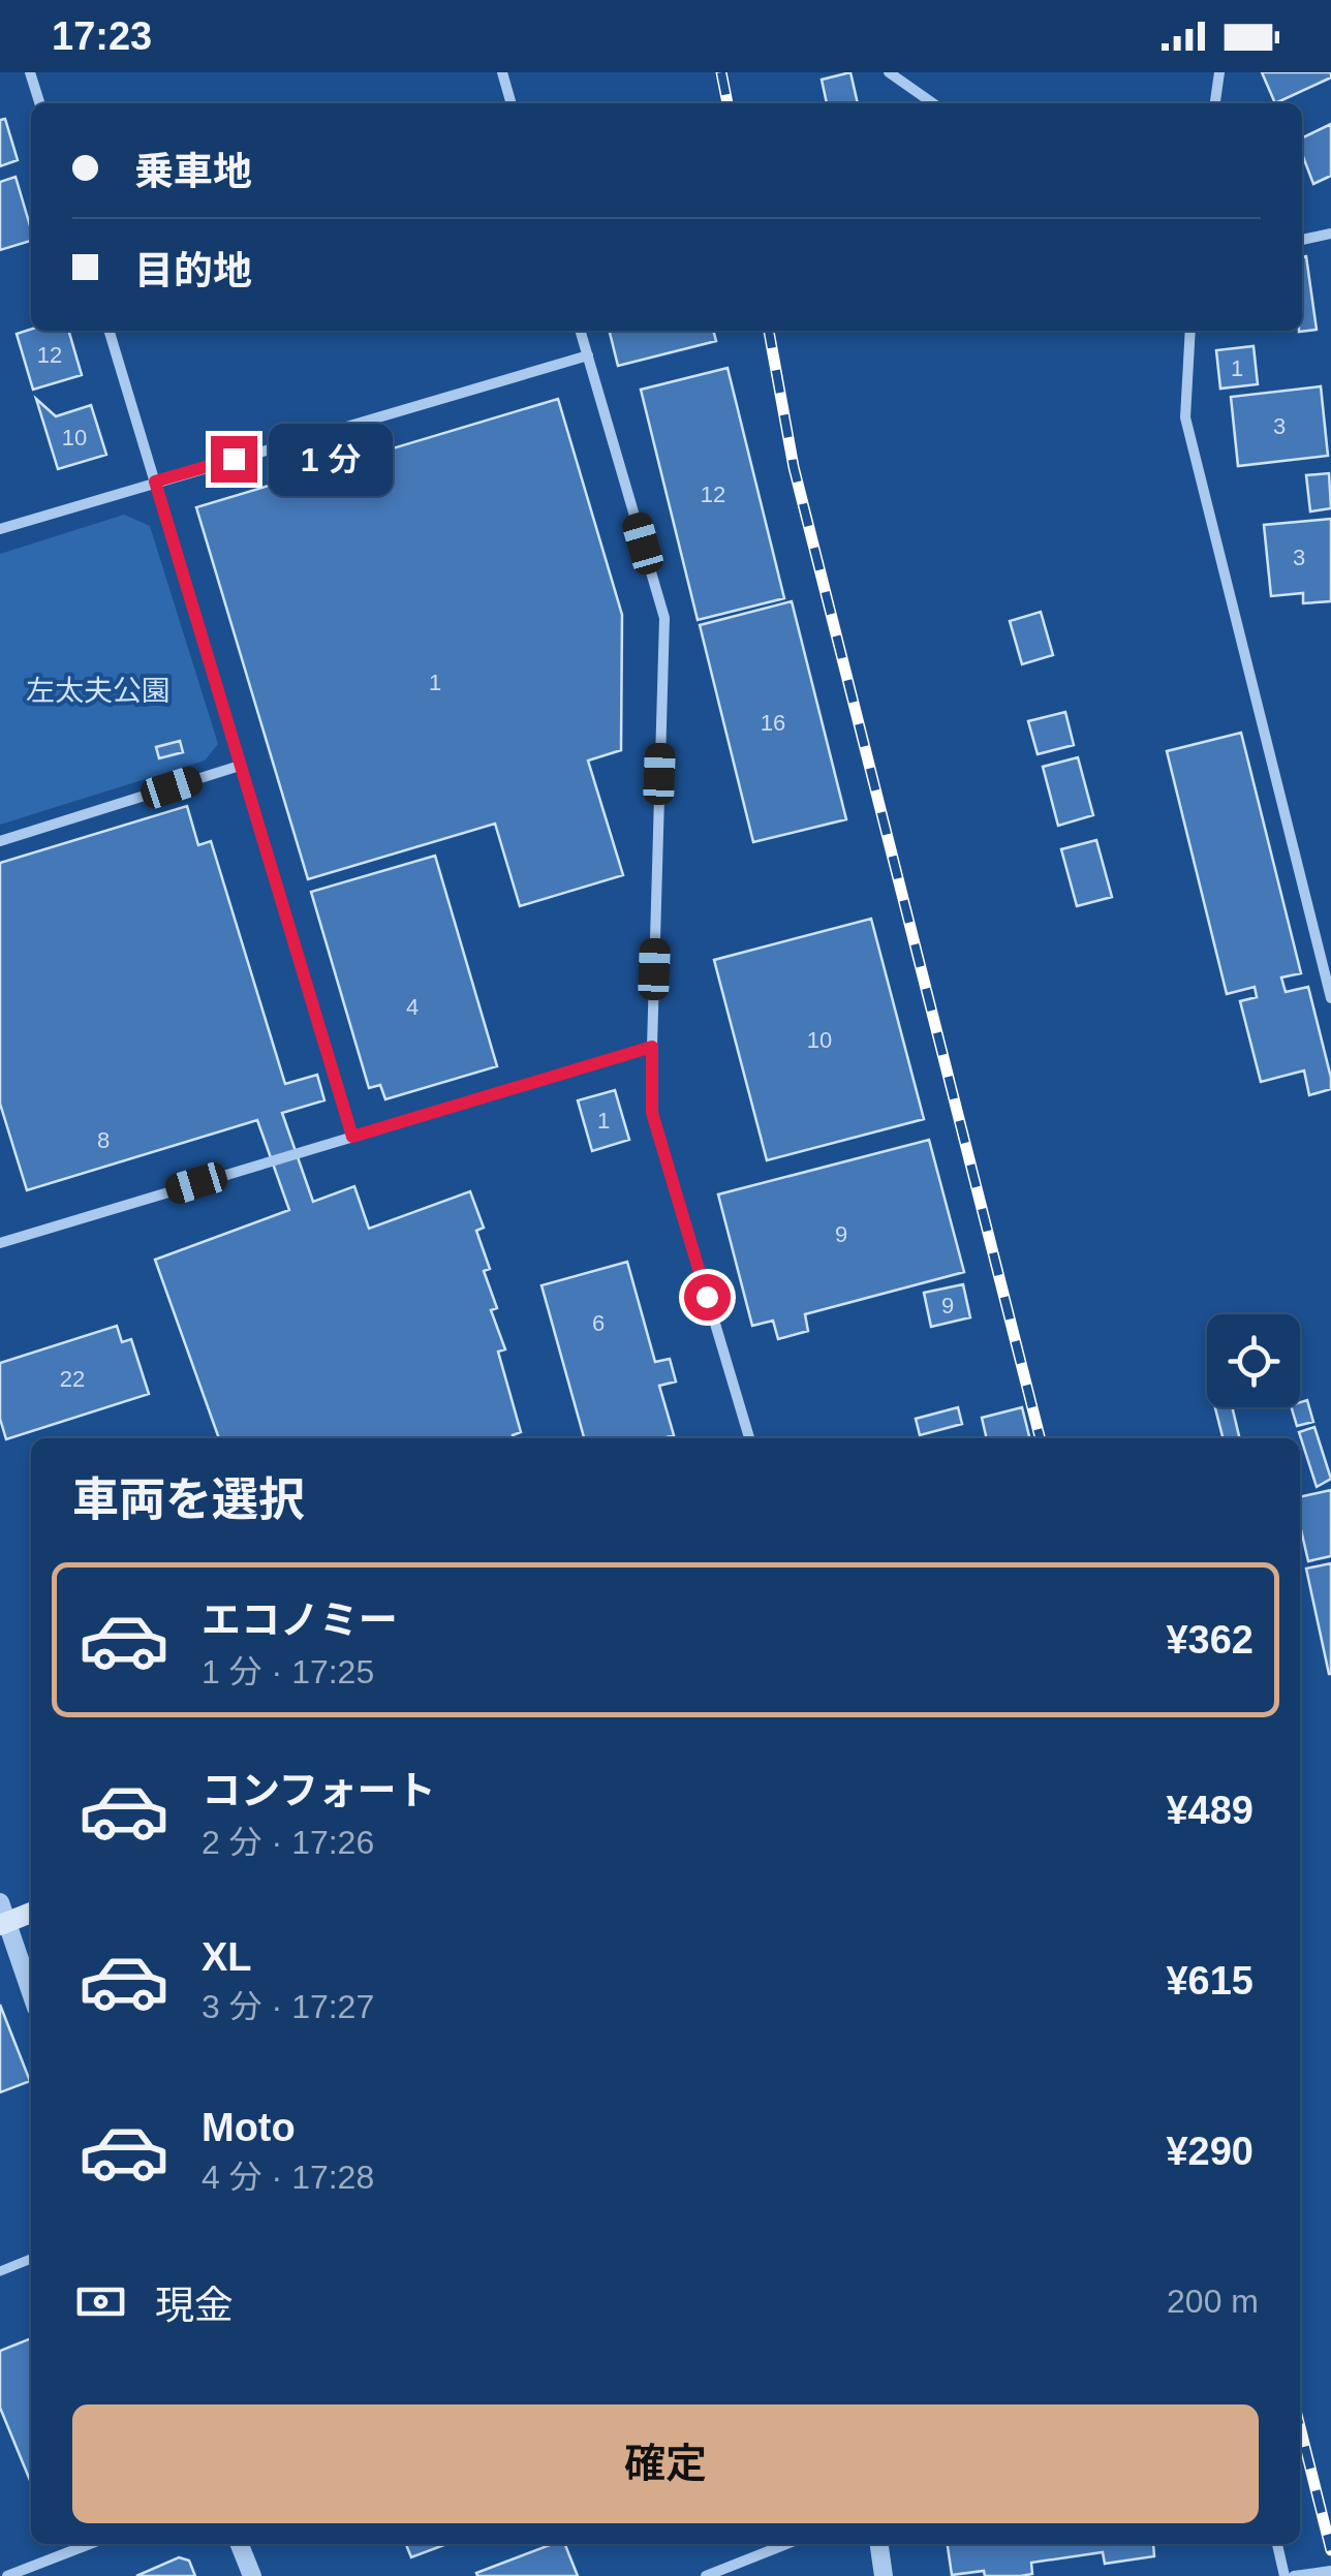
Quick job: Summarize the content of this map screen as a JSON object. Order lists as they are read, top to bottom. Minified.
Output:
{"parks":["左太夫公園"],"house_numbers":["12","1","3","10","12","3","1","16","4","10","1","8","9","9","6","22"],"page":{"status":"17:23","banner":["乗車地","目的地"],"bubble":"1 分","heading":"車両を選択","list":[{"name":"エコノミー","note":"1 分 · 17:25","value":"¥362"},{"name":"コンフォート","note":"2 分 · 17:26","value":"¥489"},{"name":"XL","note":"3 分 · 17:27","value":"¥615"},{"name":"Moto","note":"4 分 · 17:28","value":"¥290"}],"pay":["現金","200 m"],"buttons":"確定"}}
